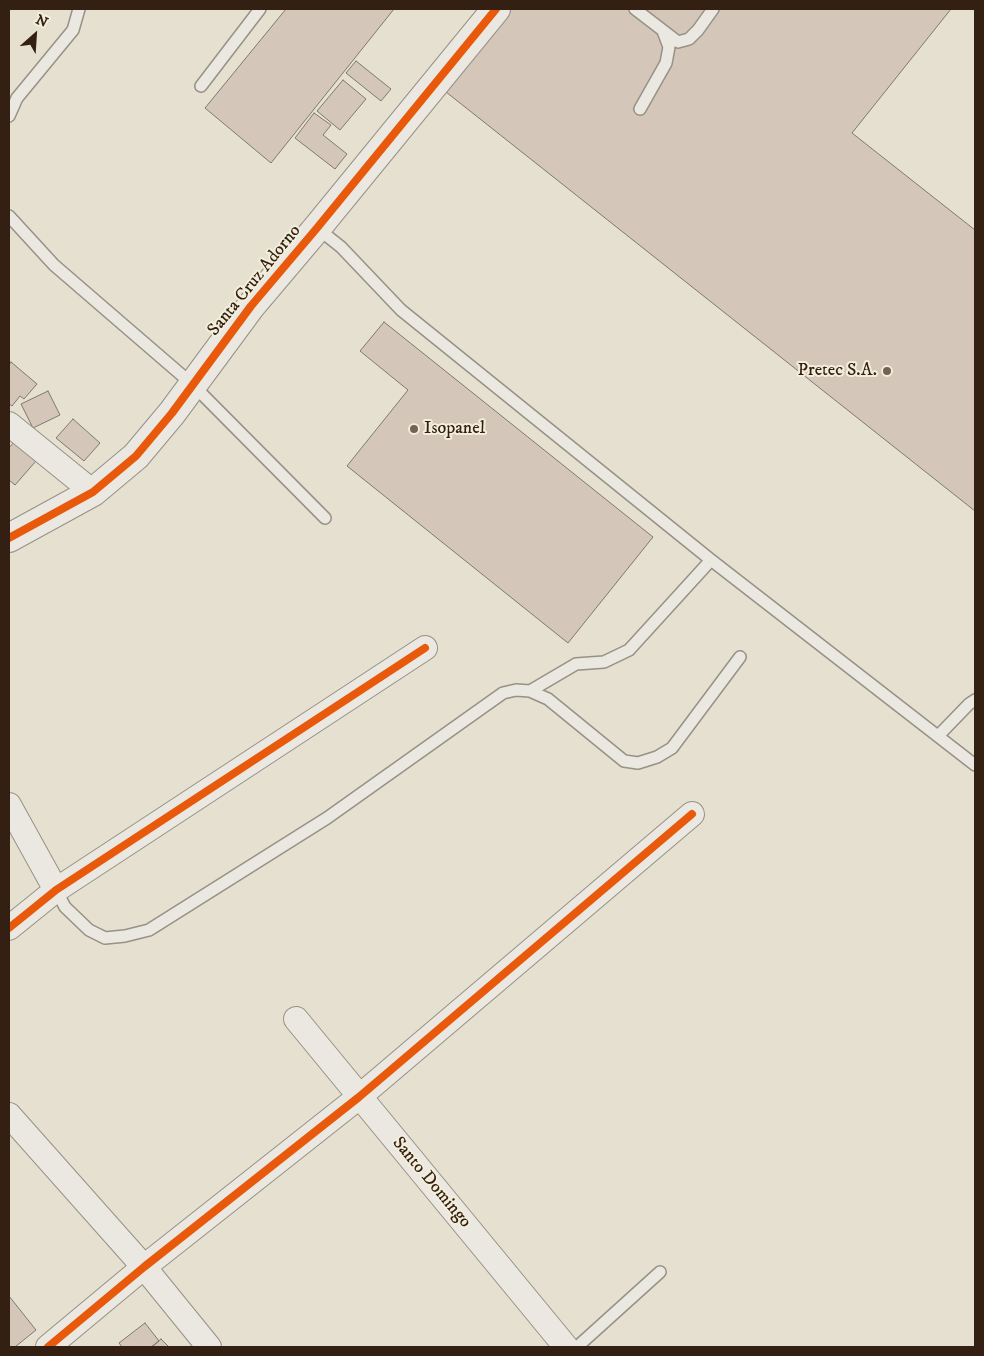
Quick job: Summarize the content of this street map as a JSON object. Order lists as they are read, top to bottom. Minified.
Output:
{"streets":{"street":["Santa Cruz Adorno","Santo Domingo"]},"places":["Pretec S.A.","Isopanel"],"north":"top right"}
